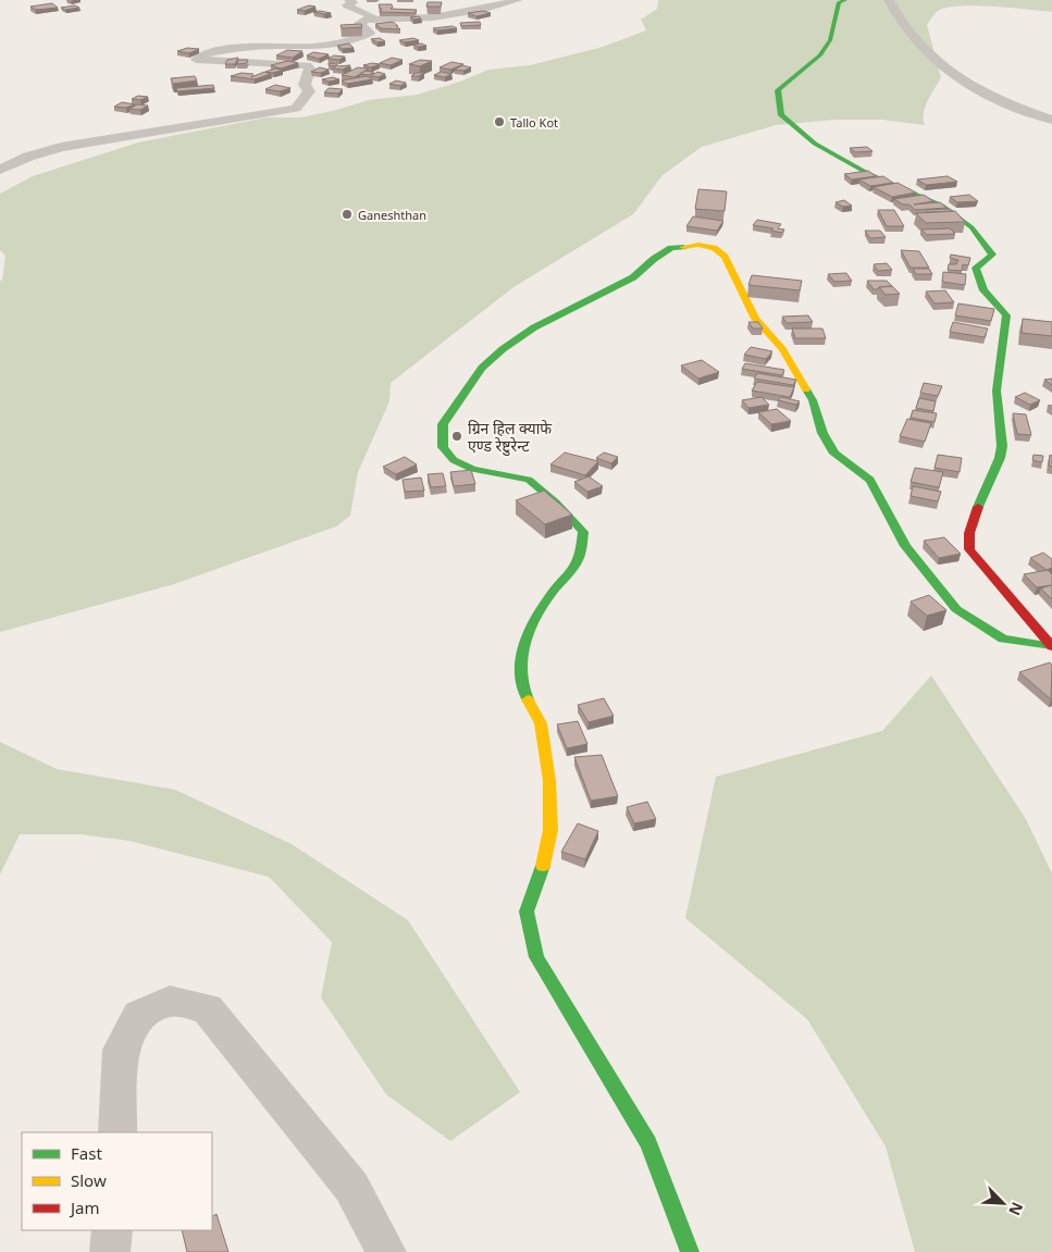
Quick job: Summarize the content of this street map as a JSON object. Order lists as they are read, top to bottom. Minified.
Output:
{"places":["Tallo Kot","Ganeshthan","ग्रिन हिल क्याफे एण्ड रेष्टुरेन्ट"],"legend":["Fast","Slow","Jam"],"north":"bottom right"}
